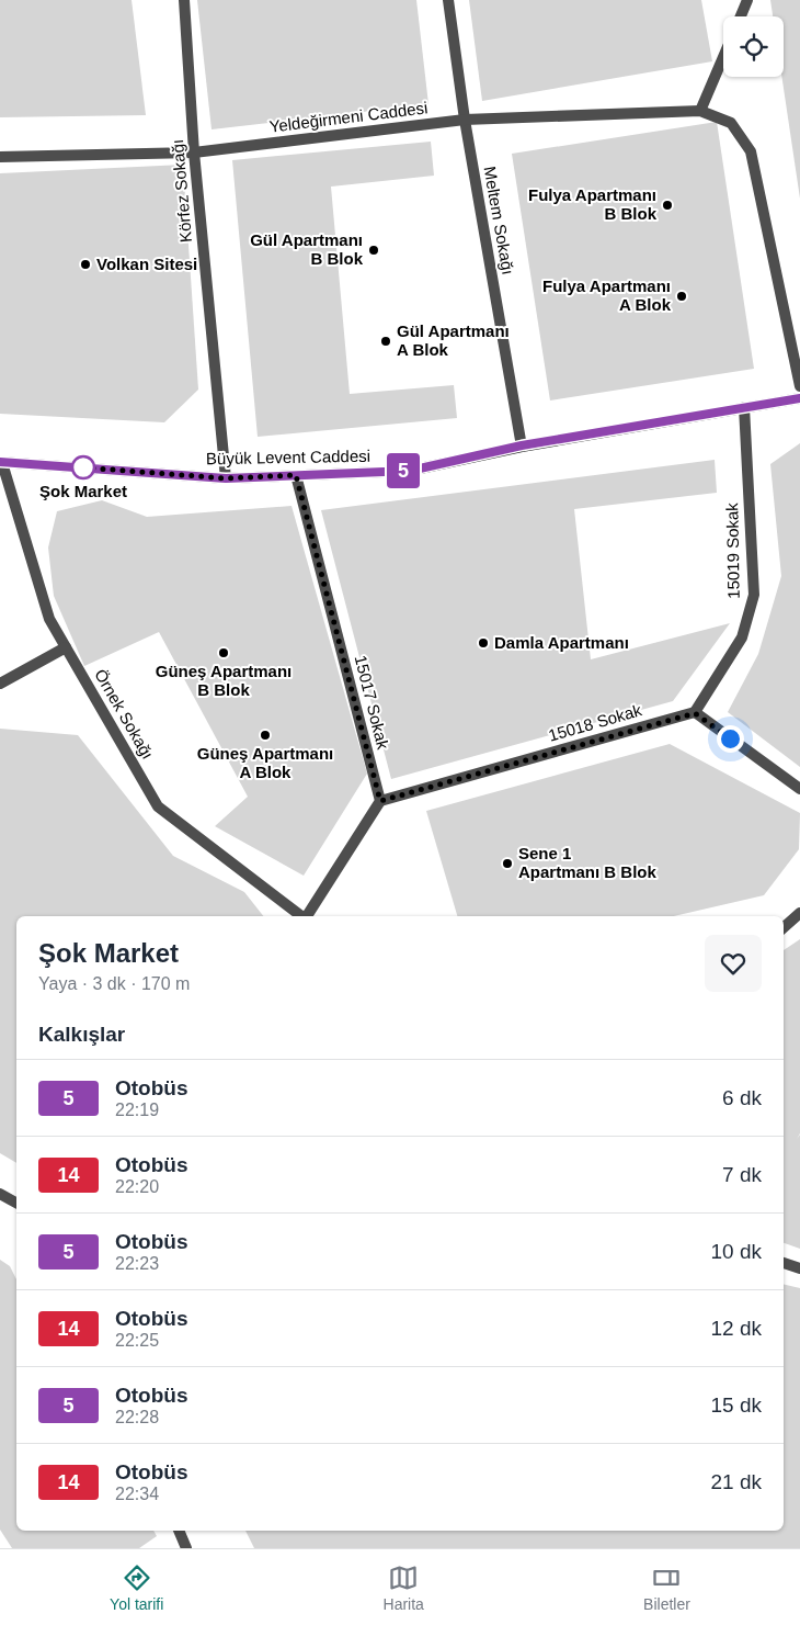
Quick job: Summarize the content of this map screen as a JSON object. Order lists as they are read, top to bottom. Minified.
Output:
{"streets":{"street":["Yeldeğirmeni Caddesi","Körfez Sokağı","Meltem Sokağı","Büyük Levent Caddesi","15019 Sokak","15017 Sokak","Örnek Sokağı","15018 Sokak"]},"crossings":[["Yeldeğirmeni Caddesi","Körfez Sokağı"],["Yeldeğirmeni Caddesi","Meltem Sokağı"],["Körfez Sokağı","Büyük Levent Caddesi"],["Meltem Sokağı","Büyük Levent Caddesi"],["Büyük Levent Caddesi","15019 Sokak"],["Büyük Levent Caddesi","15017 Sokak"],["Büyük Levent Caddesi","Örnek Sokağı"],["15019 Sokak","15018 Sokak"],["15017 Sokak","15018 Sokak"]],"places":["Fulya Apartmanı B Blok","Gül Apartmanı B Blok","Volkan Sitesi","Fulya Apartmanı A Blok","Gül Apartmanı A Blok","Şok Market","Damla Apartmanı","Güneş Apartmanı B Blok","Güneş Apartmanı A Blok","Sene 1 Apartmanı B Blok"],"lines":["bus line 5"],"page":{"on_map":"5","heading":[["Şok Market","Yaya · 3 dk · 170 m"],"Kalkışlar"],"list":[{"mark":"5","name":"Otobüs","note":"22:19","value":"6 dk"},{"mark":"14","name":"Otobüs","note":"22:20","value":"7 dk"},{"mark":"5","name":"Otobüs","note":"22:23","value":"10 dk"},{"mark":"14","name":"Otobüs","note":"22:25","value":"12 dk"},{"mark":"5","name":"Otobüs","note":"22:28","value":"15 dk"},{"mark":"14","name":"Otobüs","note":"22:34","value":"21 dk"}],"tabs":["Yol tarifi","Harita","Biletler"]}}
